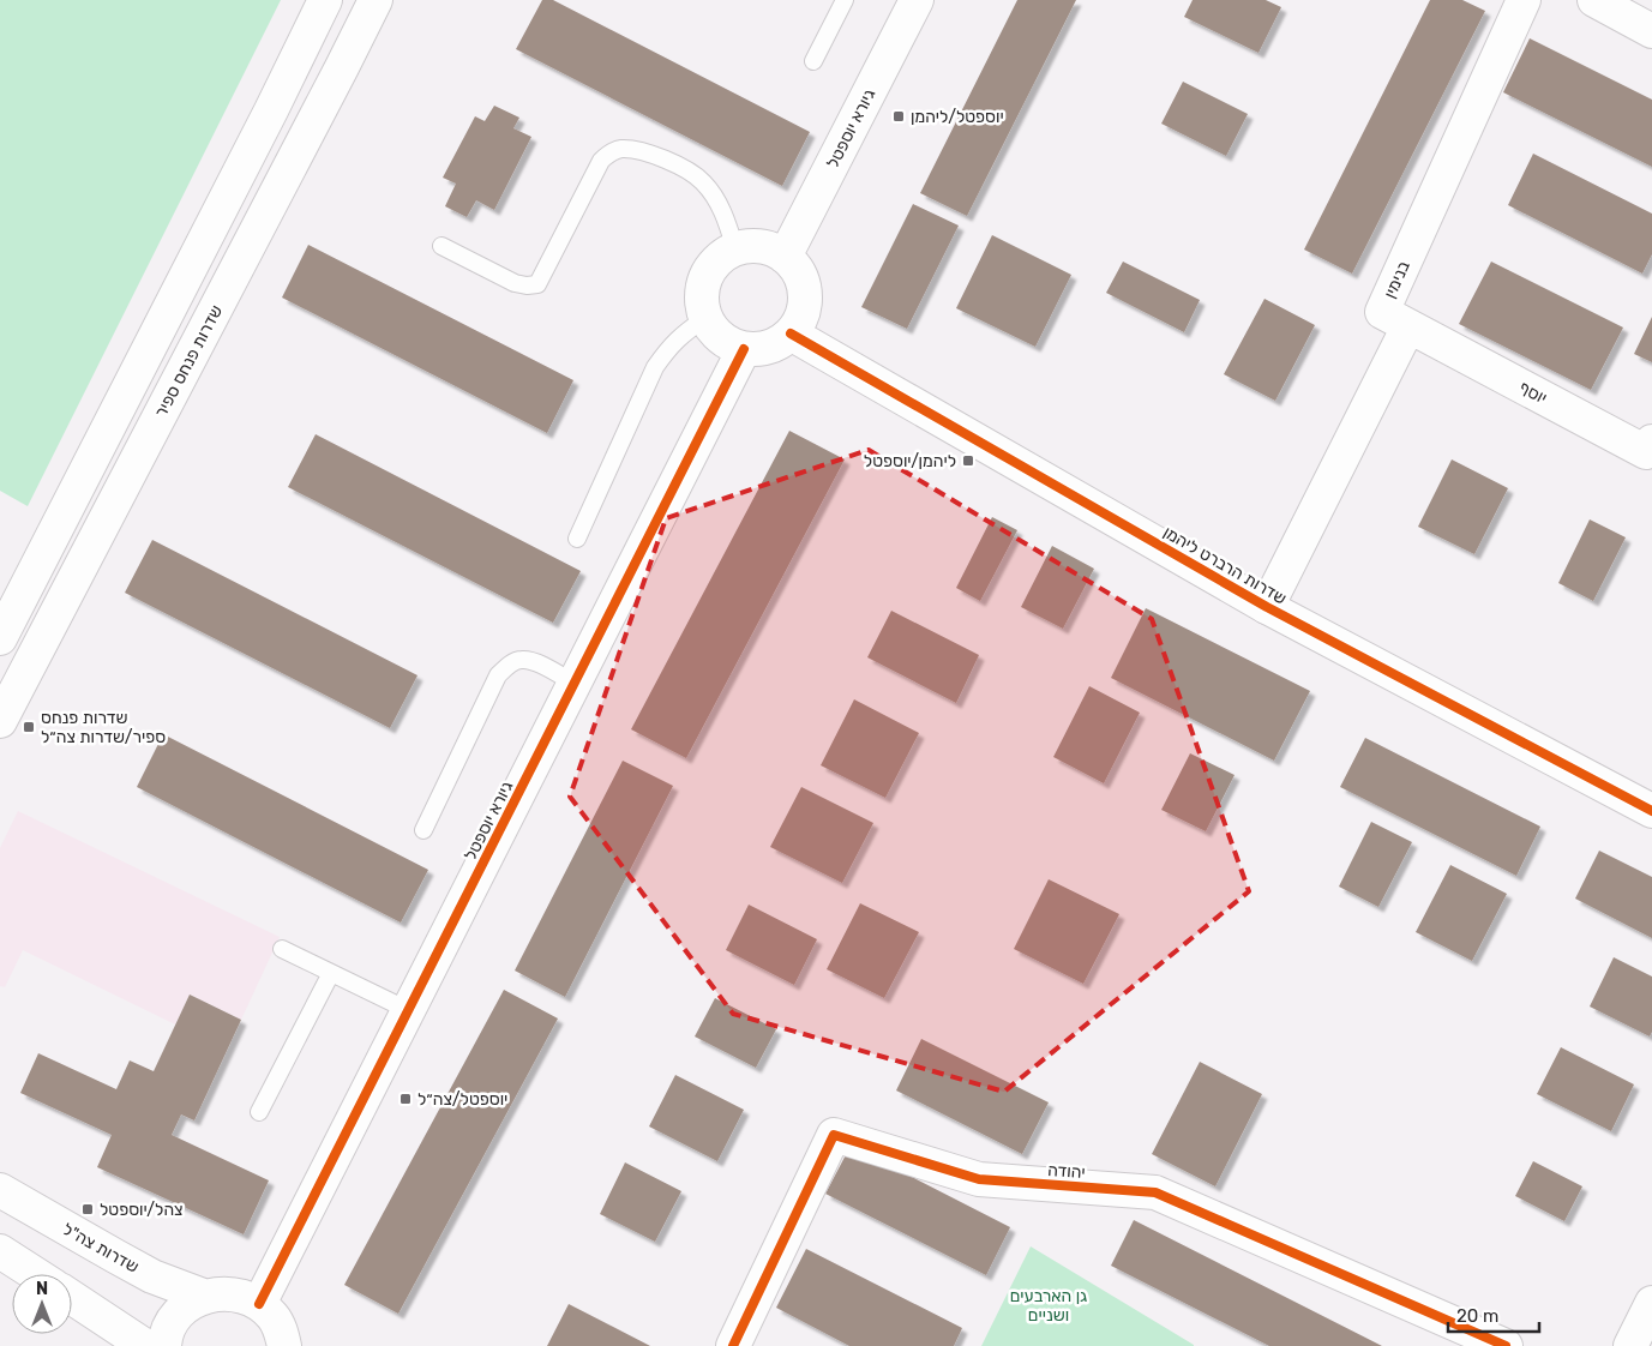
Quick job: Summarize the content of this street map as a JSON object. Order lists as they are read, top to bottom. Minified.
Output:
{"streets":{"street":["גיורא יוספטל","בנימין","שדרות פנחס ספיר","יוסף","שדרות הרברט ליהמן","יהודה","שדרות צה\"ל"]},"crossings":[["גיורא יוספטל","שדרות הרברט ליהמן"],["בנימין","יוסף"]],"parks":["גן הארבעים ושניים"],"places":{"transit":["יוספטל/ליהמן","ליהמן/יוספטל","שדרות פנחס ספיר/שדרות צה״ל","יוספטל/צה״ל","צהל/יוספטל"]},"scale_bar":"20 m","north":"top"}
